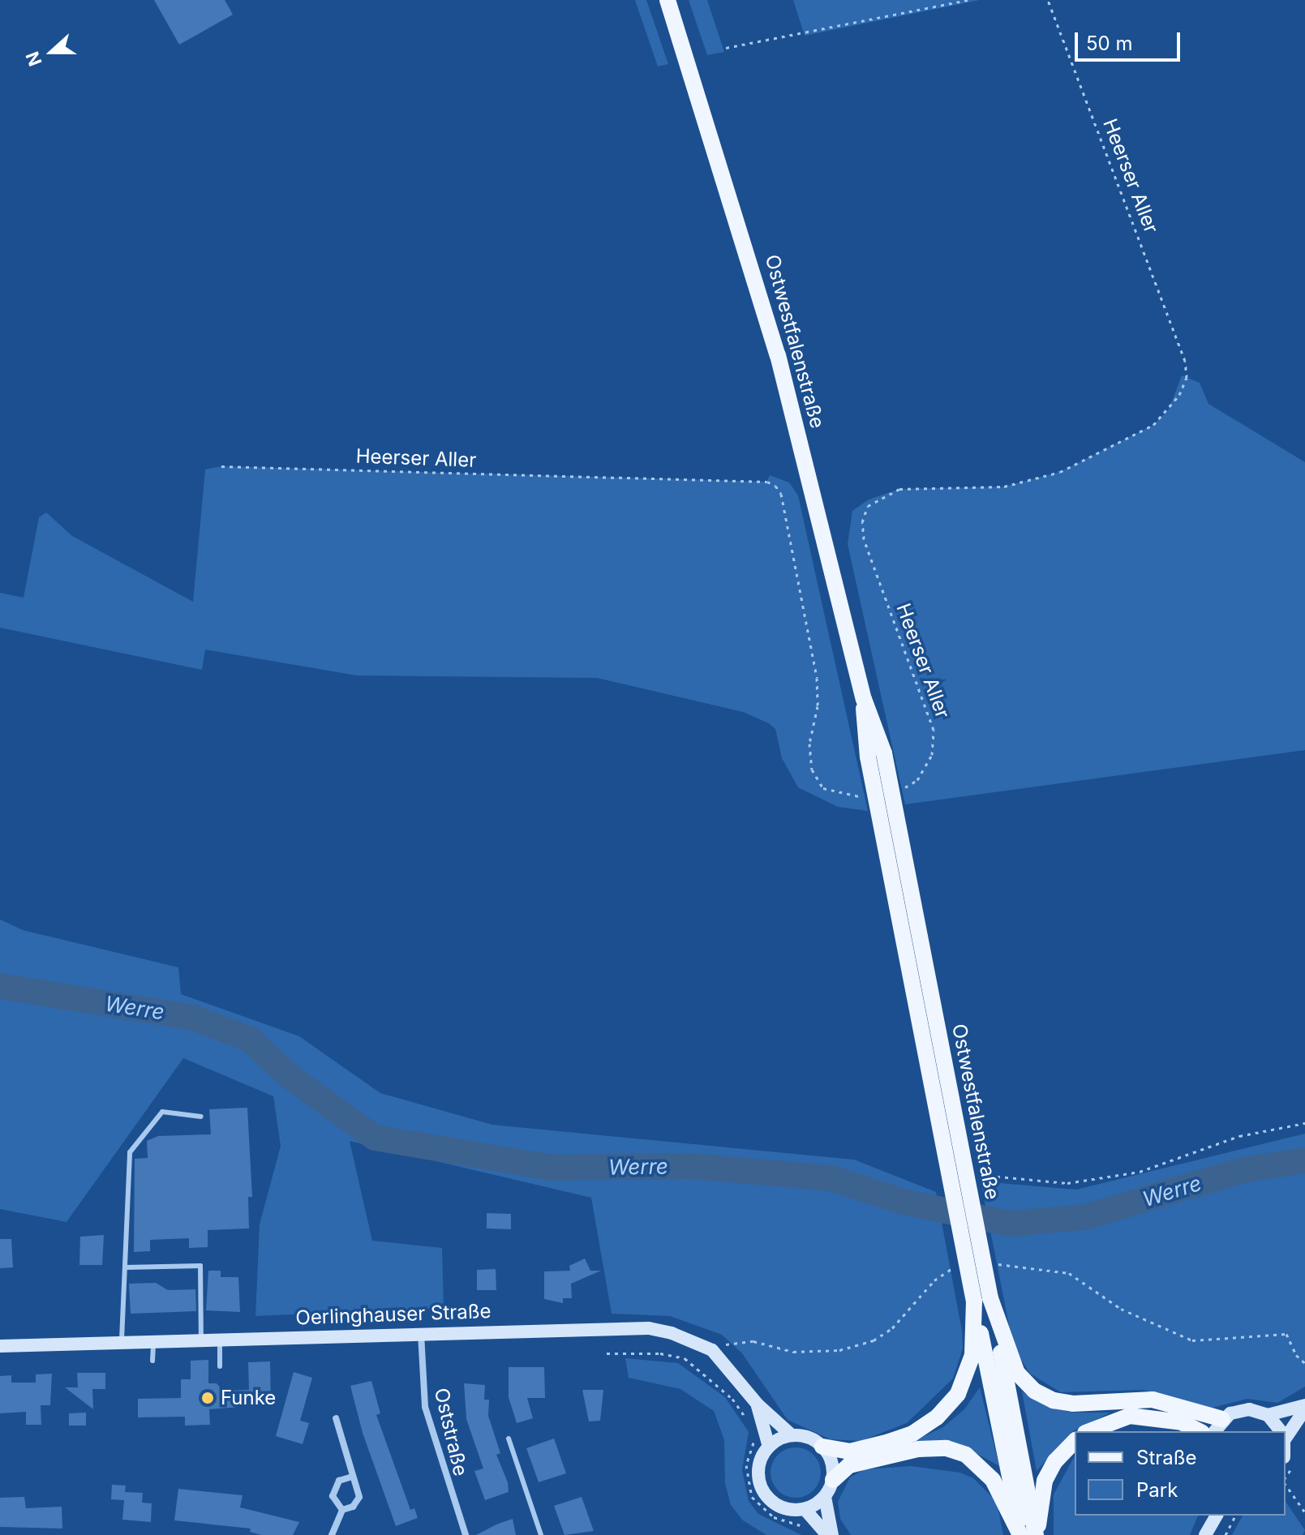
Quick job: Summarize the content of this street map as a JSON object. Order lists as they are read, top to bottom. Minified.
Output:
{"streets":{"main road":["Ostwestfalenstraße","Oerlinghauser Straße"],"street":["Oststraße"],"path":["Heerser Aller"]},"crossings":[["Oerlinghauser Straße","Oststraße"]],"water":["Werre"],"places":["Funke"],"legend":["Straße","Park"],"scale_bar":"50 m","north":"left"}
